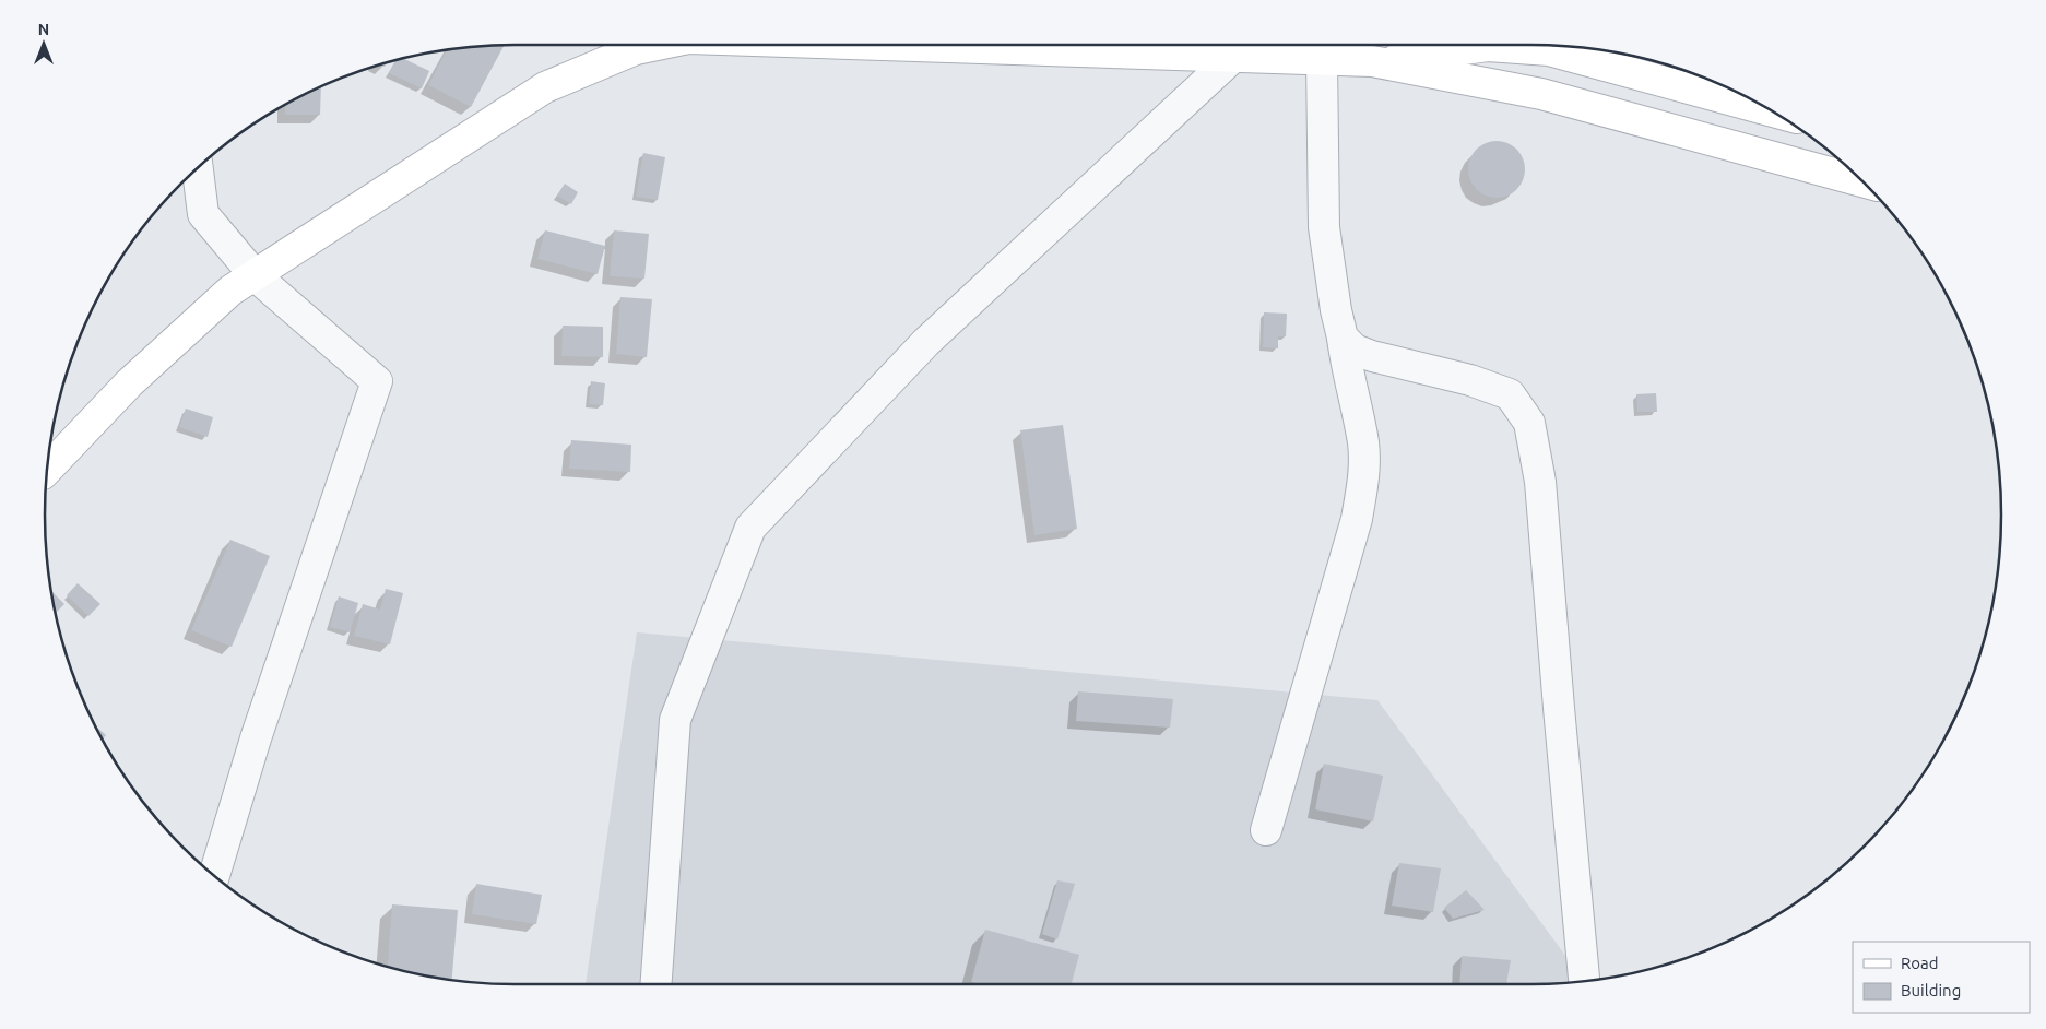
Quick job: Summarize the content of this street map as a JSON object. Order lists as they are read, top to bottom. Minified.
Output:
{"legend":["Road","Building"],"north":"top"}
